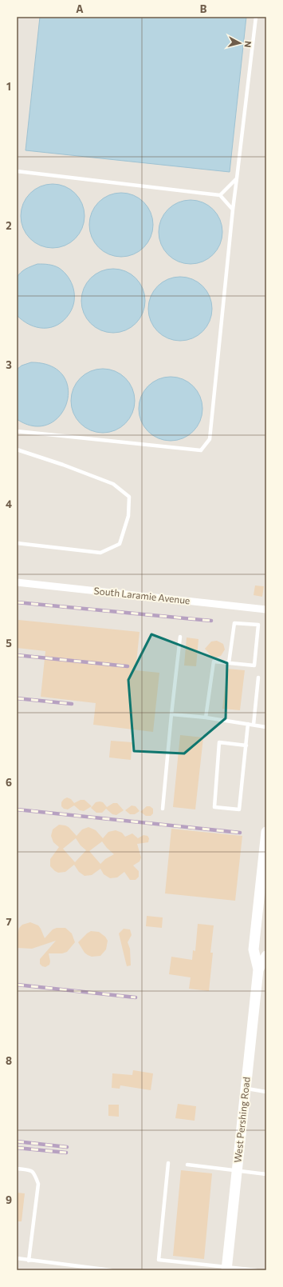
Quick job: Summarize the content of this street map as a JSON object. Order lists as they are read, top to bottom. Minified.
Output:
{"streets":{"main road":["West Pershing Road"],"street":["South Laramie Avenue"]},"north":"right","grid":{"columns":["A","B"],"rows":["1","2","3","4","5","6","7","8","9"]}}
